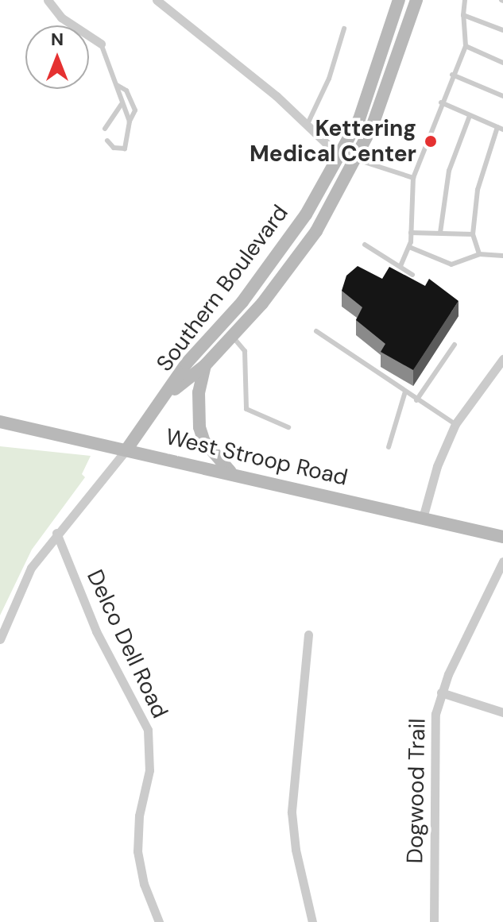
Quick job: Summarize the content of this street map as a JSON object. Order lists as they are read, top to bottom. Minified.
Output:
{"streets":{"street":["Southern Boulevard","West Stroop Road","Delco Dell Road","Dogwood Trail"]},"crossings":[["Southern Boulevard","West Stroop Road"],["Southern Boulevard","Delco Dell Road"]],"places":["Kettering Medical Center"],"north":"top"}
